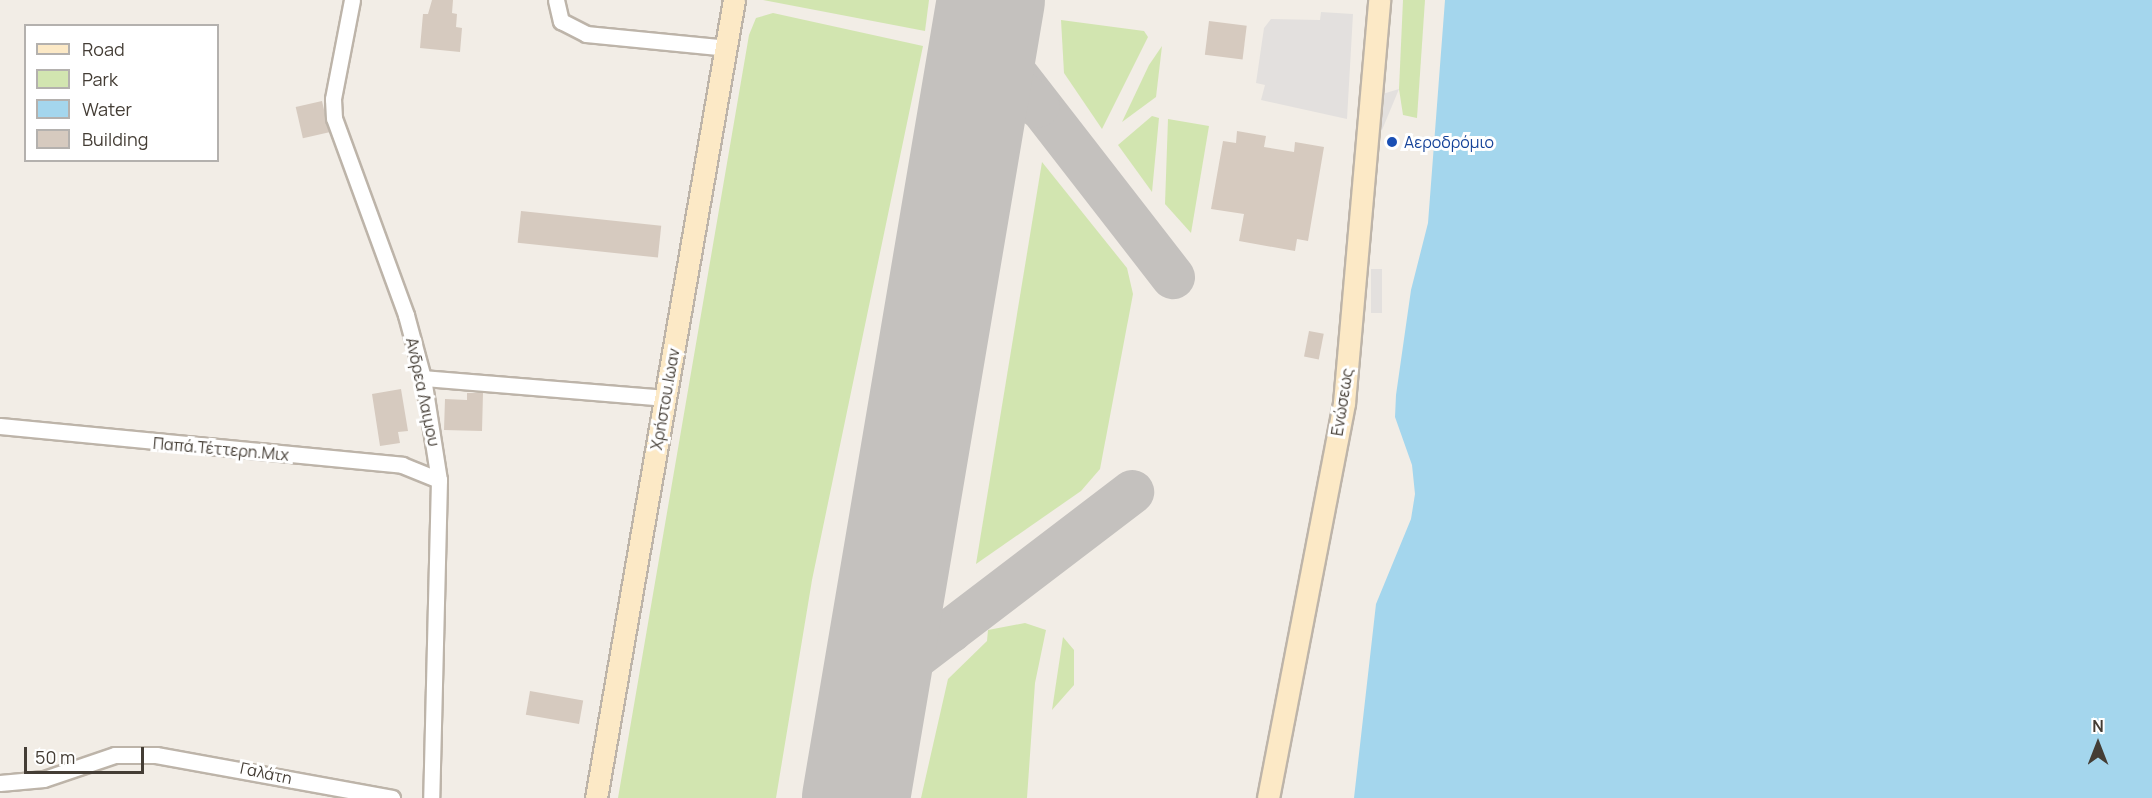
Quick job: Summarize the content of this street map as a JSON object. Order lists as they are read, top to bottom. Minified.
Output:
{"streets":{"street":["Ανδρεα Λαιμου","Χρήστου.Ιωαν","Ενώσεως","Παπά.Τέττερη.Μιχ","Γαλάτη"]},"crossings":[["Ανδρεα Λαιμου","Παπά.Τέττερη.Μιχ"]],"places":["Αεροδρόμιο"],"legend":["Road","Park","Water","Building"],"scale_bar":"50 m","north":"top"}
